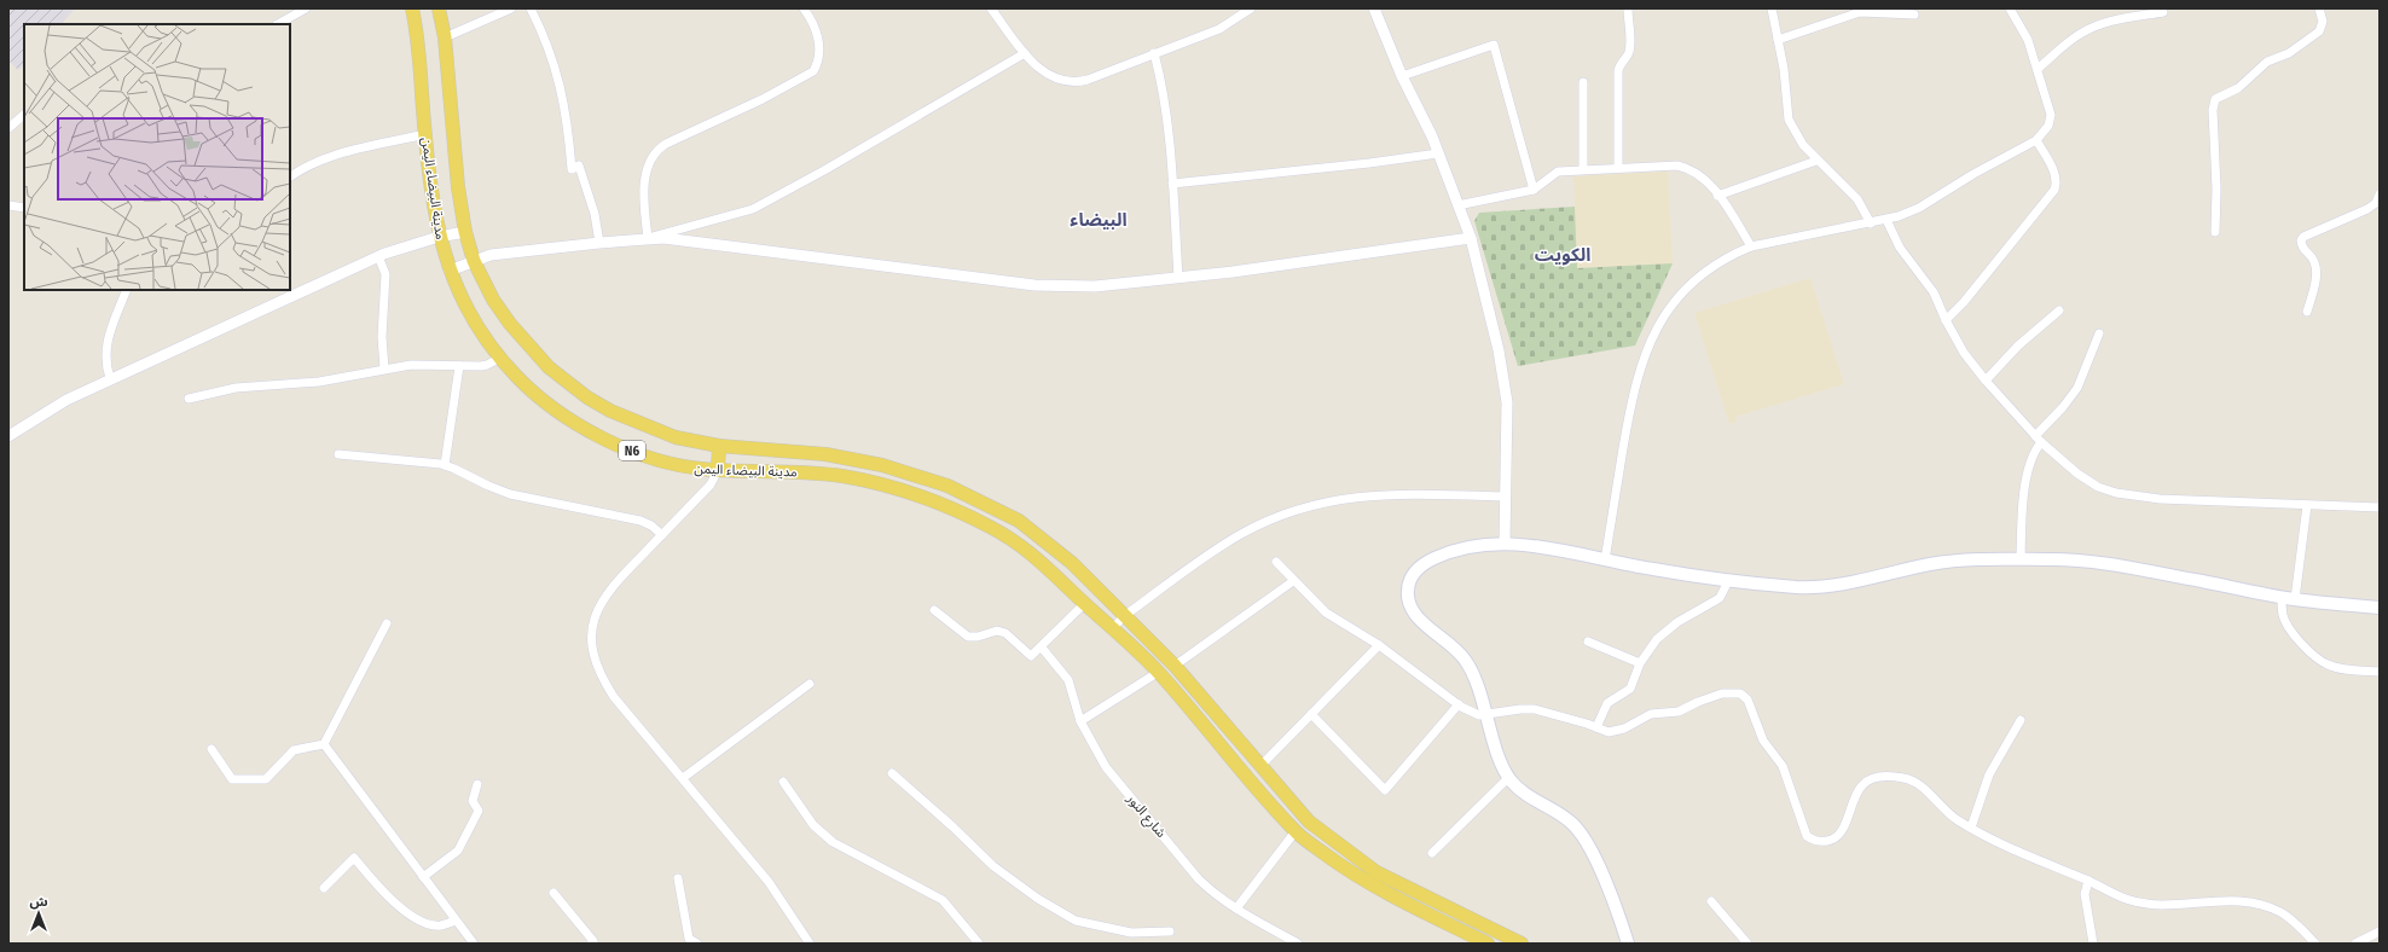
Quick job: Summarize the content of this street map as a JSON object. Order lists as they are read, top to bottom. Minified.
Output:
{"streets":{"main road":["مدينة البيضاء اليمن","N6"],"street":["شارع النور"]},"districts":["البيضاء","الكويت"],"north":"top"}
